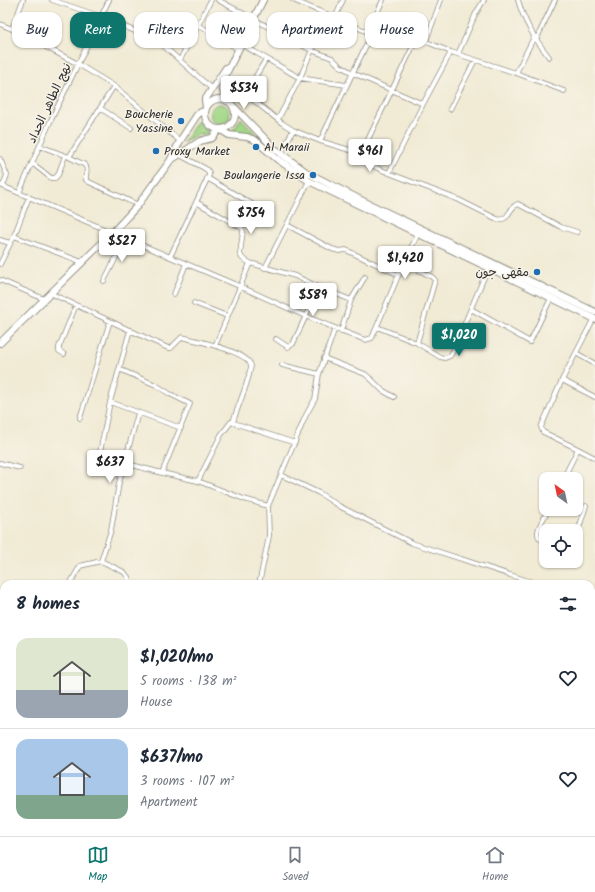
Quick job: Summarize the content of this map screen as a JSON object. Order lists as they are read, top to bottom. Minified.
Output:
{"streets":{"street":["نهج الطاهر الحداد"]},"places":["Boucherie Yassine","Al Maraii","Proxy Market","Boulangerie Issa","مقهى جون"],"north":"top left","page":{"chip":["Buy","Rent","Filters","New","Apartment","House"],"price":["$534","$961","$754","$527","$1,420","$589","$1,020","$637"],"heading":"8 homes","list":[{"name":"$1,020/mo","note":"5 rooms · 138 m² · House"},{"name":"$637/mo","note":"3 rooms · 107 m² · Apartment"}],"tabs":["Map","Saved","Home"]}}
